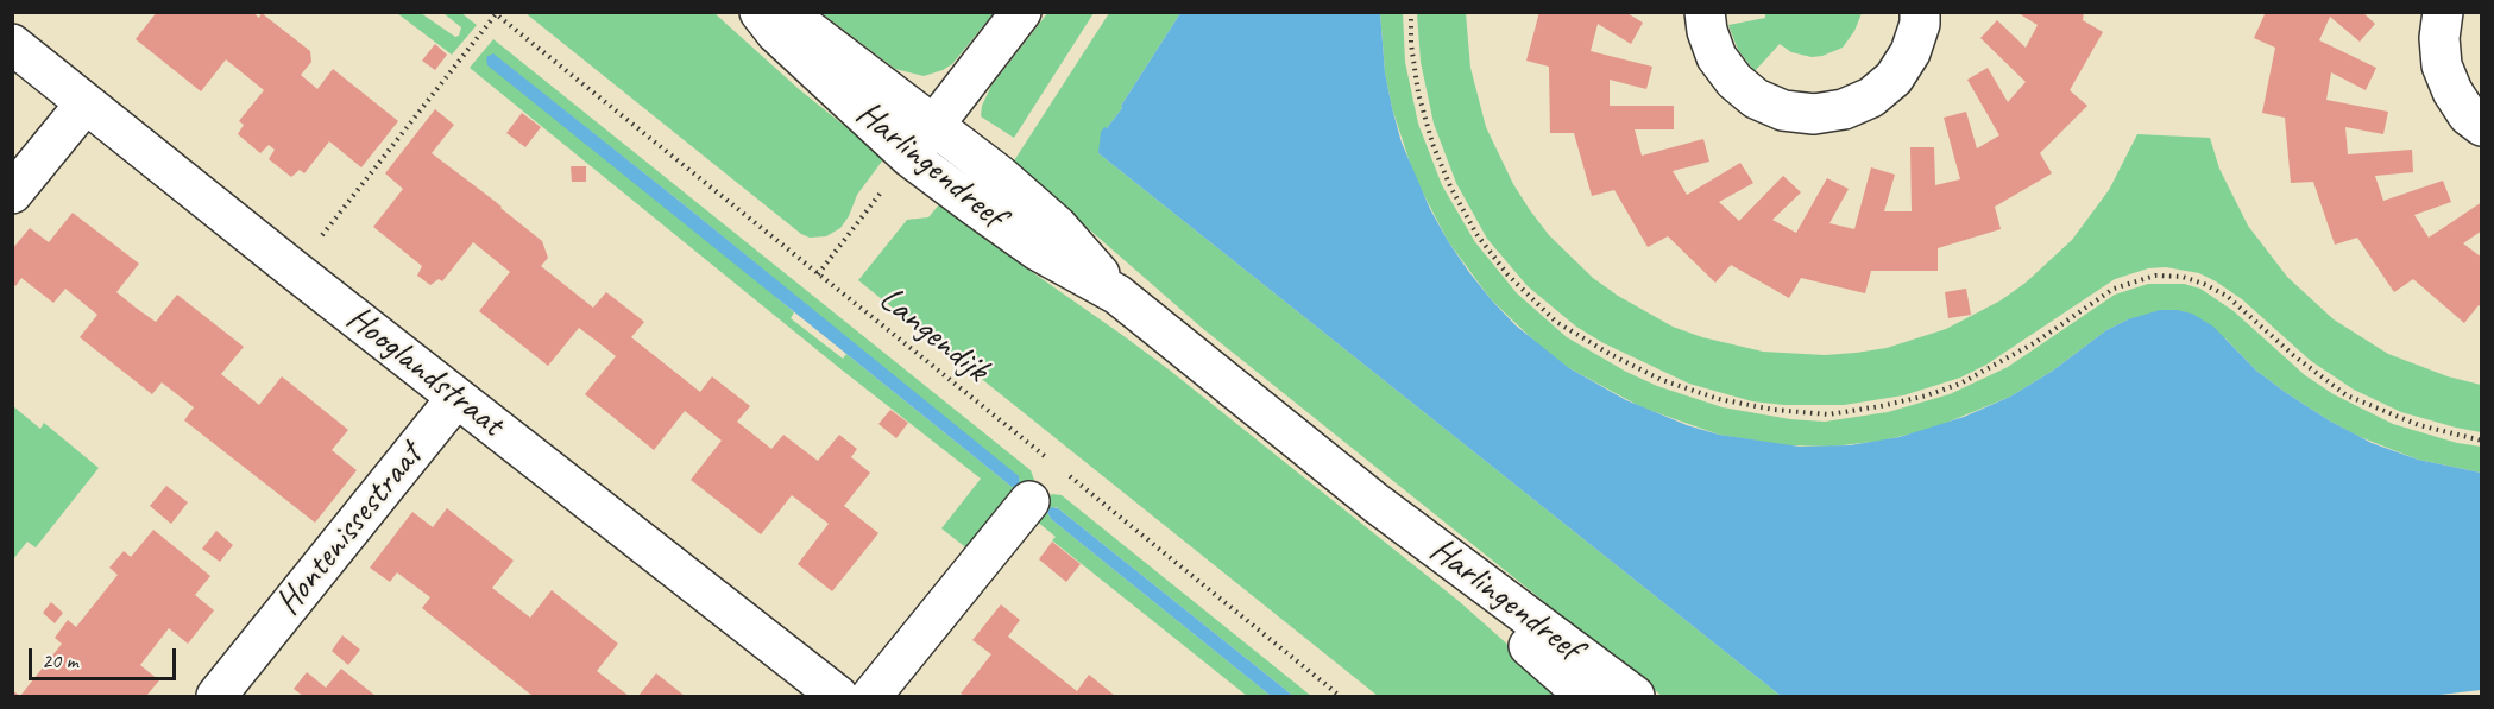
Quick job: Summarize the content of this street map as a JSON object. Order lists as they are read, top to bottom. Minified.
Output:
{"streets":{"street":["Harlingendreef","Hooglandstraat","Hontenissestraat"],"path":["Langendijk"]},"crossings":[["Hooglandstraat","Hontenissestraat"]],"scale_bar":"20 m"}
